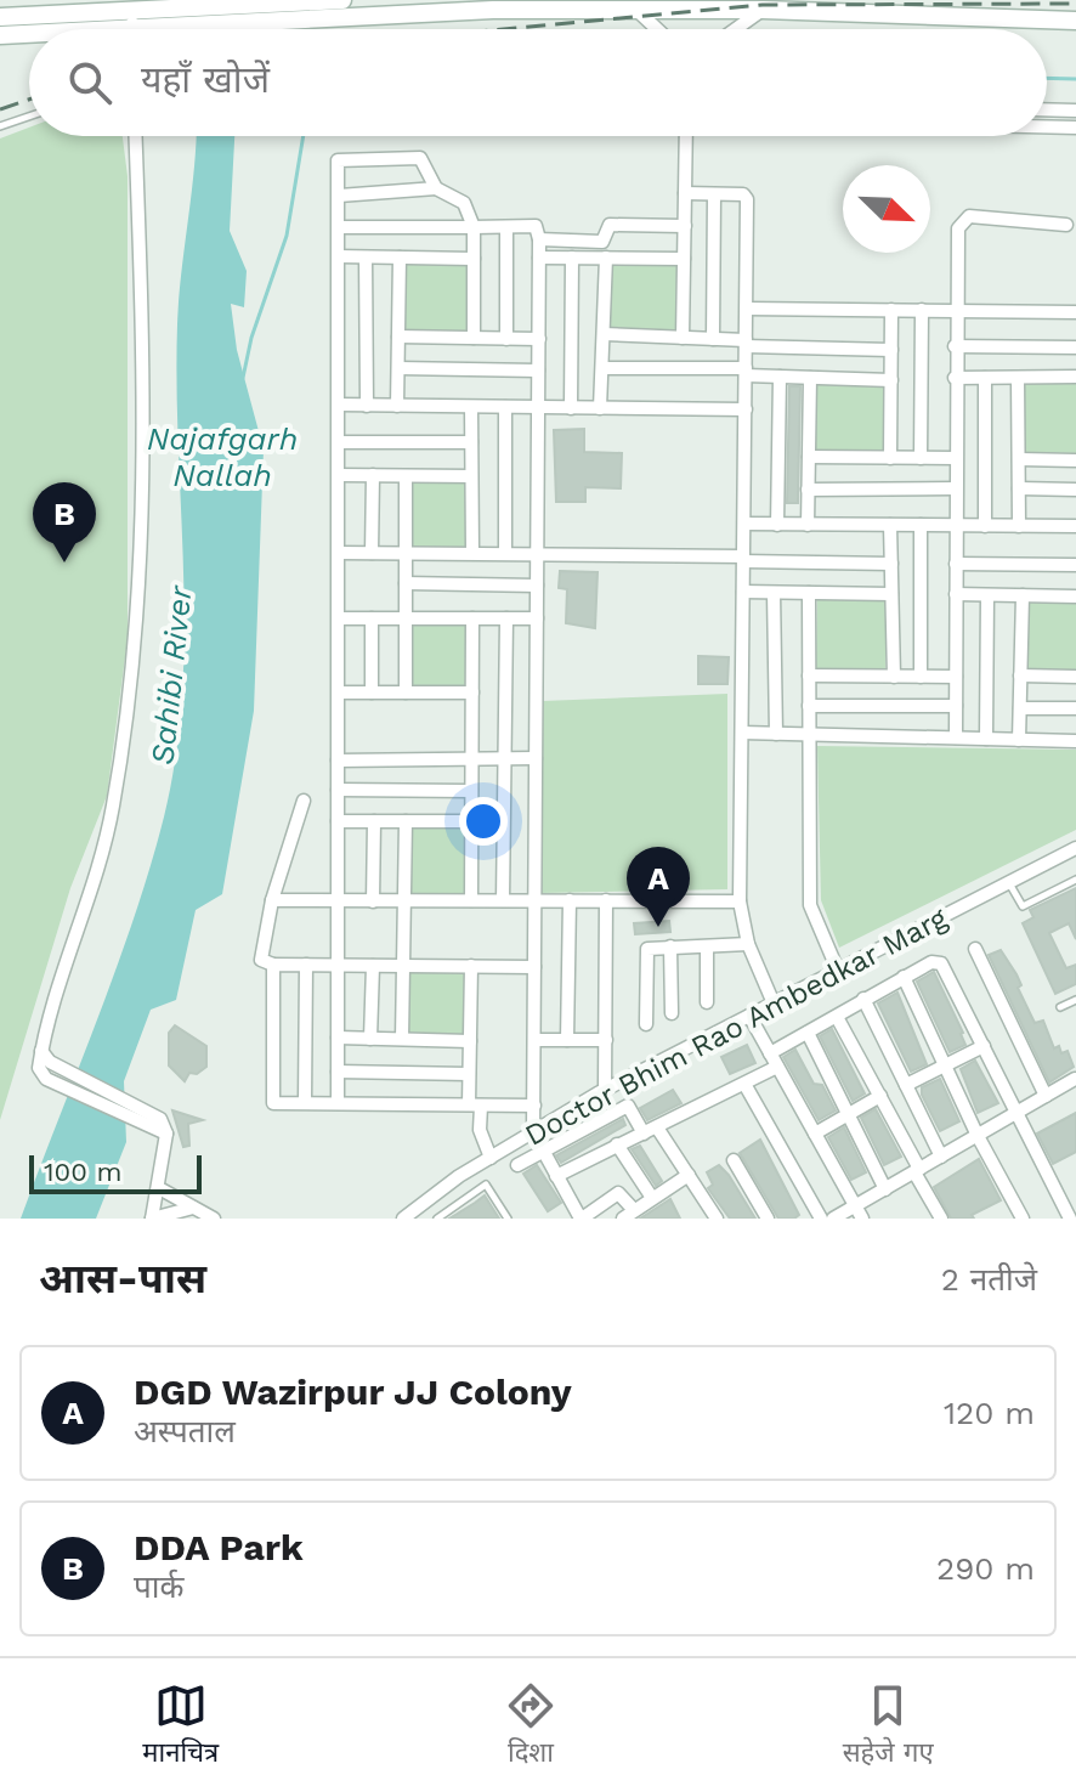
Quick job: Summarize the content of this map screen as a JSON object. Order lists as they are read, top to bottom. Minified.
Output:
{"streets":{"street":["Doctor Bhim Rao Ambedkar Marg"]},"water":["Najafgarh Nallah","Sahibi River"],"scale_bar":"100 m","north":"bottom right","page":{"search":"यहाँ खोजें","pins":["B","A"],"scale":"100 m","heading":["आस-पास","2 नतीजे"],"list":[{"mark":"A","name":"DGD Wazirpur JJ Colony","note":"अस्पताल","value":"120 m"},{"mark":"B","name":"DDA Park","note":"पार्क","value":"290 m"}],"nav":["मानचित्र","दिशा","सहेजे गए"]}}
